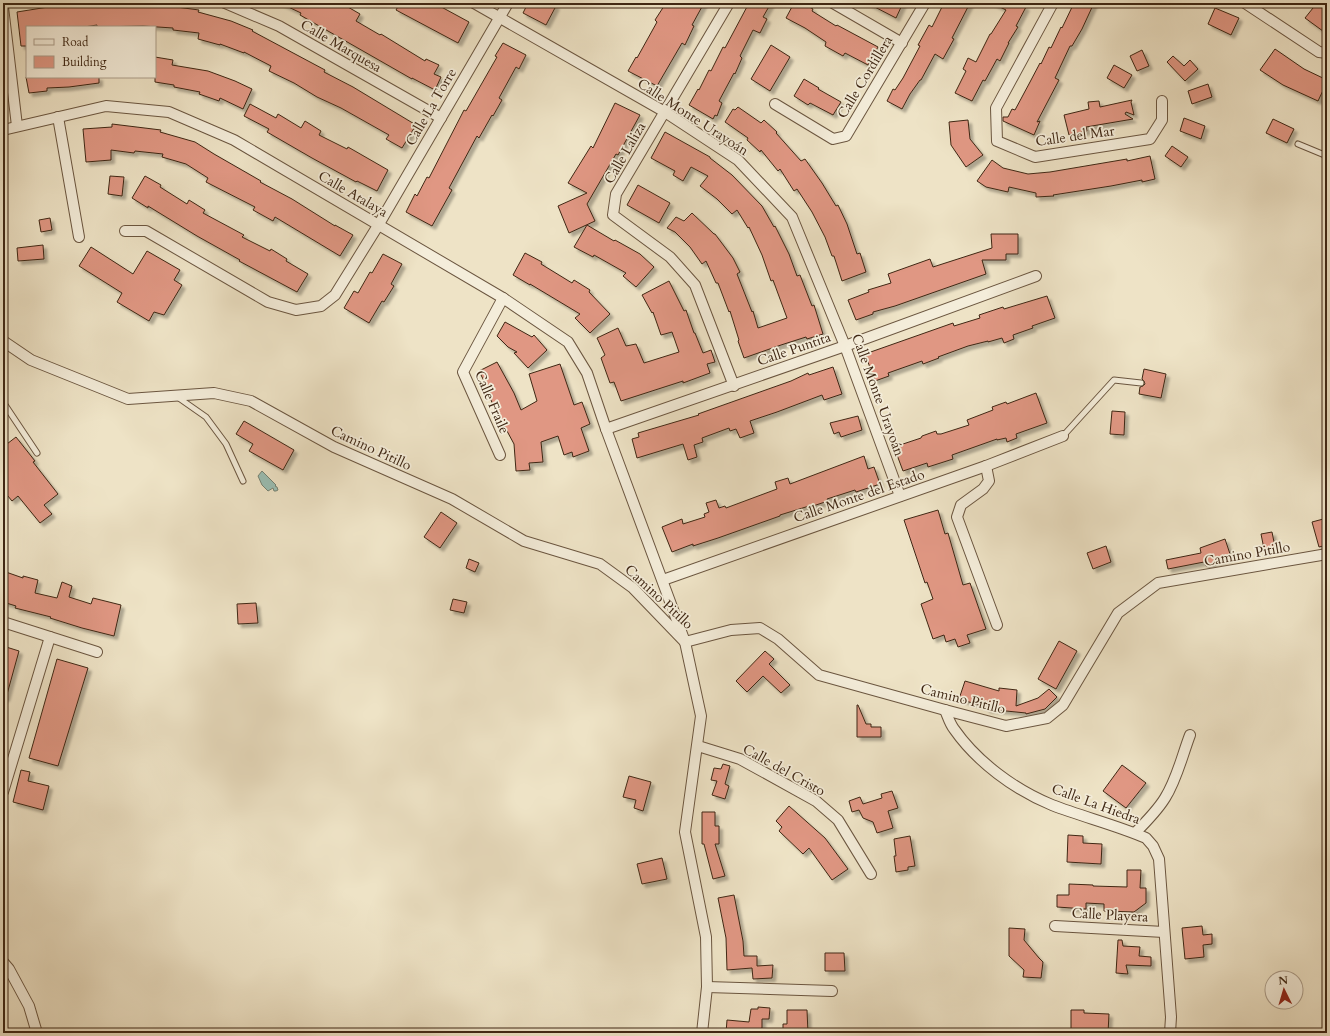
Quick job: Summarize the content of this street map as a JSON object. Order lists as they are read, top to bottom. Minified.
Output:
{"streets":{"street":["Calle Marquesa","Calle Cordillera","Calle La Torre","Calle Monte Urayoán","Calle del Mar","Calle Laliza","Calle Atalaya","Calle Puntita","Calle Fraile","Camino Pitillo","Calle Monte del Estado","Calle del Cristo","Calle La Hiedra","Calle Playera"]},"crossings":[["Calle Marquesa","Calle La Torre"],["Calle La Torre","Calle Monte Urayoán"],["Calle La Torre","Calle Atalaya"],["Calle Monte Urayoán","Calle Laliza"],["Calle Monte Urayoán","Calle Puntita"],["Calle Monte Urayoán","Calle Monte del Estado"],["Calle Laliza","Calle Puntita"],["Calle Atalaya","Calle Puntita"],["Calle Atalaya","Calle Fraile"],["Calle Atalaya","Camino Pitillo"],["Calle Atalaya","Calle Monte del Estado"],["Calle Atalaya","Calle del Cristo"],["Camino Pitillo","Calle La Hiedra"],["Calle La Hiedra","Calle Playera"]],"legend":["Road","Building"],"north":"top"}
